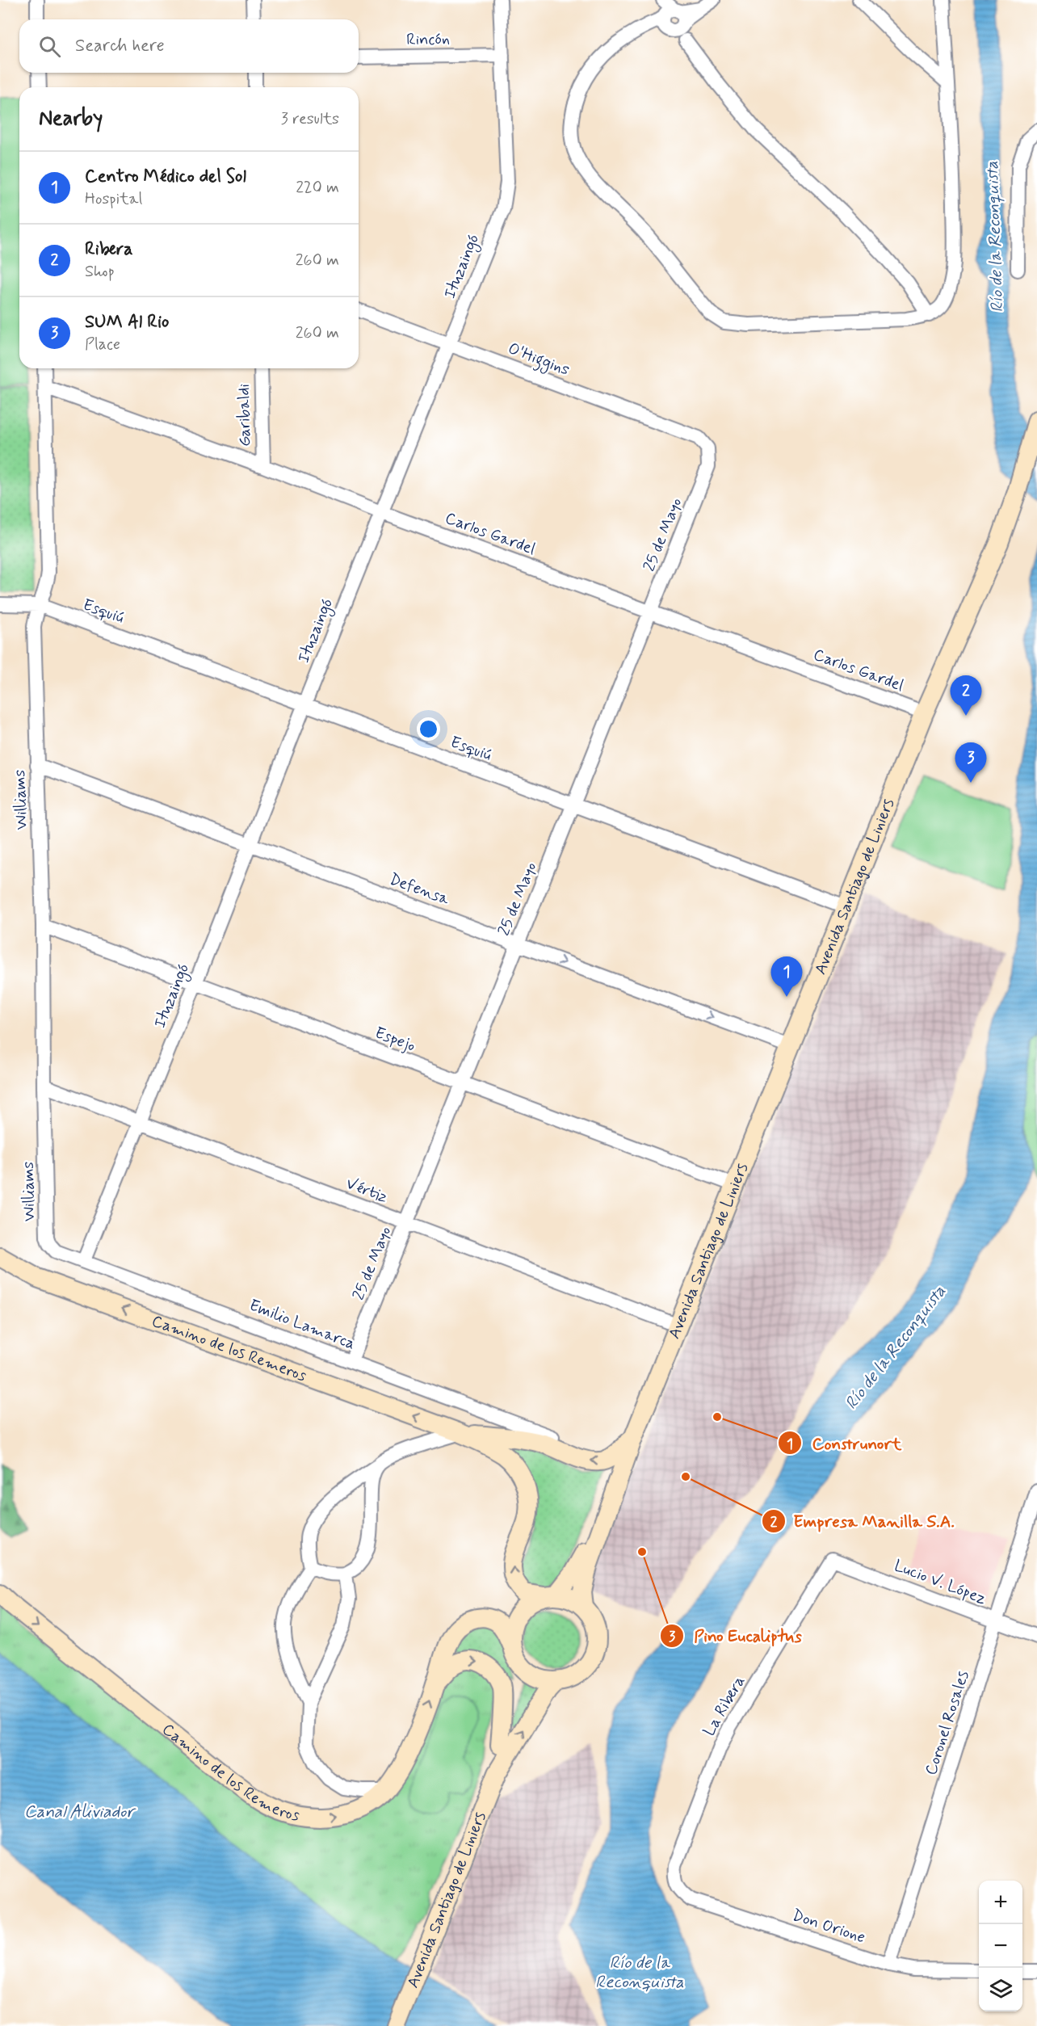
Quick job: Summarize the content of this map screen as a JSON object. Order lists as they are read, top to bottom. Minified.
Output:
{"streets":{"main road":["Avenida Santiago de Liniers","Camino de los Remeros"],"street":["Rincón","Ituzaingó","O'Higgins","Garibaldi","Carlos Gardel","25 de Mayo","Esquiú","Williams","Defensa","Espejo","Vértiz","Emilio Lamarca","Lucio V. López","La Ribera","Coronel Rosales","Don Orione"]},"crossings":[["Rincón","Ituzaingó"],["Ituzaingó","O'Higgins"],["Ituzaingó","Carlos Gardel"],["Ituzaingó","Esquiú"],["Ituzaingó","Defensa"],["Ituzaingó","Espejo"],["Ituzaingó","Vértiz"],["Ituzaingó","Emilio Lamarca"],["O'Higgins","25 de Mayo"],["Garibaldi","Carlos Gardel"],["Carlos Gardel","25 de Mayo"],["Carlos Gardel","Williams"],["Carlos Gardel","Avenida Santiago de Liniers"],["25 de Mayo","Esquiú"],["25 de Mayo","Defensa"],["25 de Mayo","Espejo"],["25 de Mayo","Vértiz"],["25 de Mayo","Emilio Lamarca"],["Esquiú","Williams"],["Esquiú","Avenida Santiago de Liniers"],["Williams","Defensa"],["Williams","Espejo"],["Williams","Vértiz"],["Williams","Emilio Lamarca"],["Avenida Santiago de Liniers","Defensa"],["Avenida Santiago de Liniers","Espejo"],["Avenida Santiago de Liniers","Vértiz"],["Avenida Santiago de Liniers","Camino de los Remeros"],["Lucio V. López","La Ribera"],["Lucio V. López","Coronel Rosales"],["La Ribera","Don Orione"],["Coronel Rosales","Don Orione"]],"one_way":["Defensa"],"water":["Río de la Reconquista","Canal Aliviador"],"places":["Construnort","Empresa Manilla S.A.","Pino Eucaliptus"],"page":{"search":"Search here","heading":["Nearby","3 results"],"list":[{"mark":"1","name":"Centro Médico del Sol","note":"Hospital","value":"220 m"},{"mark":"2","name":"Ribera","note":"Shop","value":"260 m"},{"mark":"3","name":"SUM Al Rio","note":"Place","value":"260 m"}],"pins":["2","3","1"],"map_buttons":["+","−"]}}
